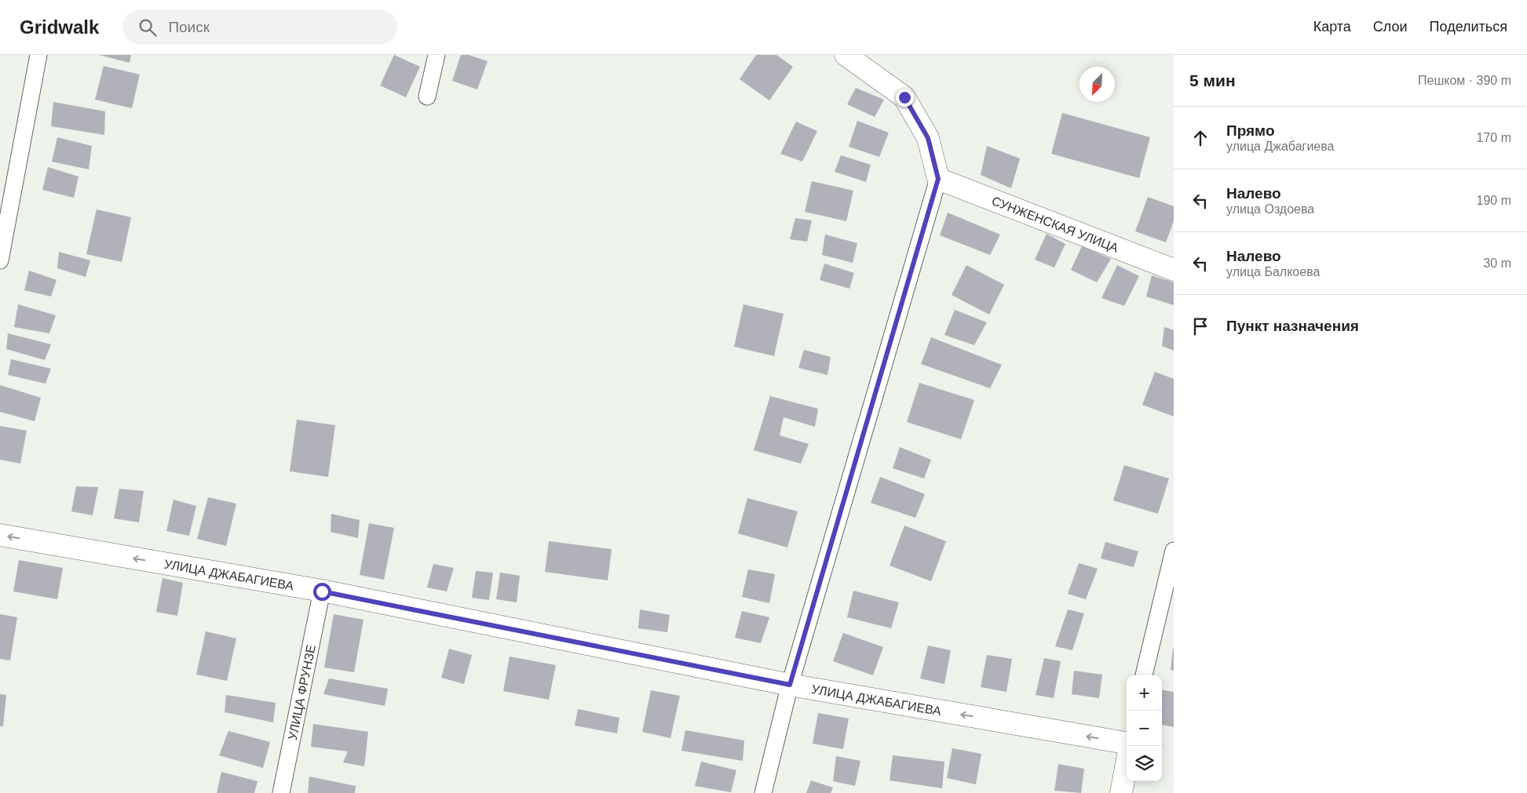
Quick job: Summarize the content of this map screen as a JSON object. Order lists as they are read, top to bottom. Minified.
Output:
{"streets":{"main road":["СУНЖЕНСКАЯ УЛИЦА","УЛИЦА ДЖАБАГИЕВА"],"street":["УЛИЦА ФРУНЗЕ"]},"crossings":[["УЛИЦА ДЖАБАГИЕВА","УЛИЦА ФРУНЗЕ"]],"one_way":["УЛИЦА ДЖАБАГИЕВА"],"north":"bottom left","page":{"header":"Gridwalk","search":"Поиск","nav":["Карта","Слои","Поделиться"],"heading":["5 мин","Пешком · 390 m"],"list":[["Прямо","улица Джабагиева","170 m"],["Налево","улица Оздоева","190 m"],["Налево","улица Балкоева","30 m"],"Пункт назначения"],"map_buttons":["+","−"]}}
